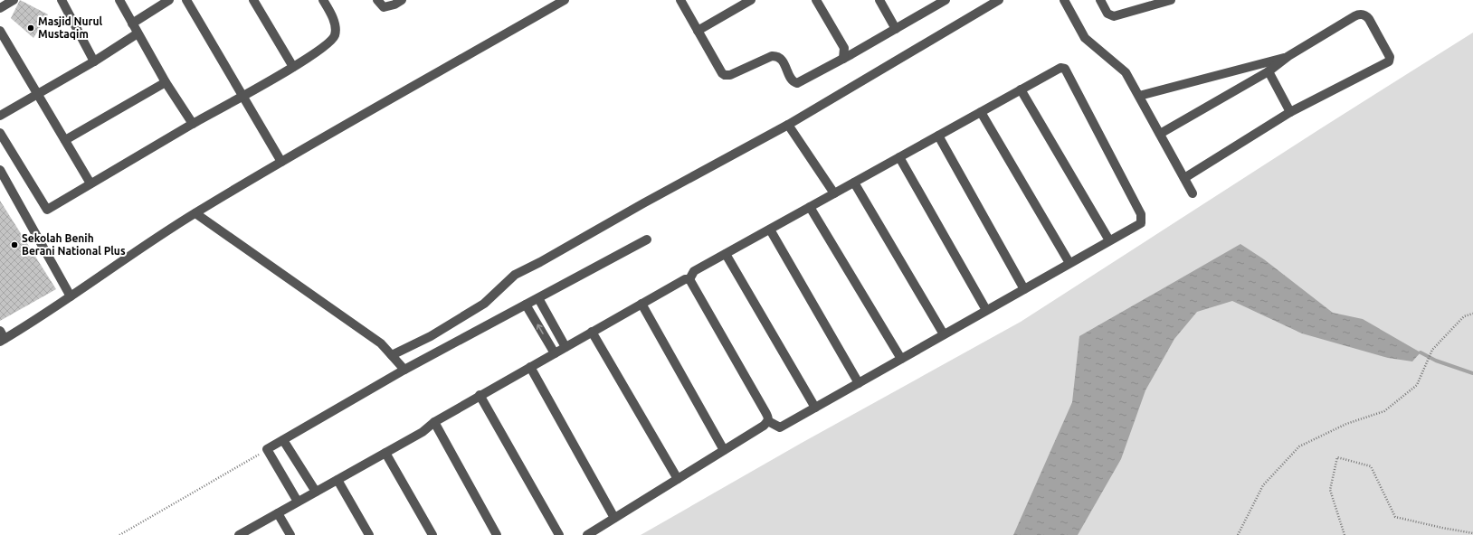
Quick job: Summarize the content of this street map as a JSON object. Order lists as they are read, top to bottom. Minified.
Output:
{"places":["Masjid Nurul Mustaqim","Sekolah Benih Berani National Plus"]}
